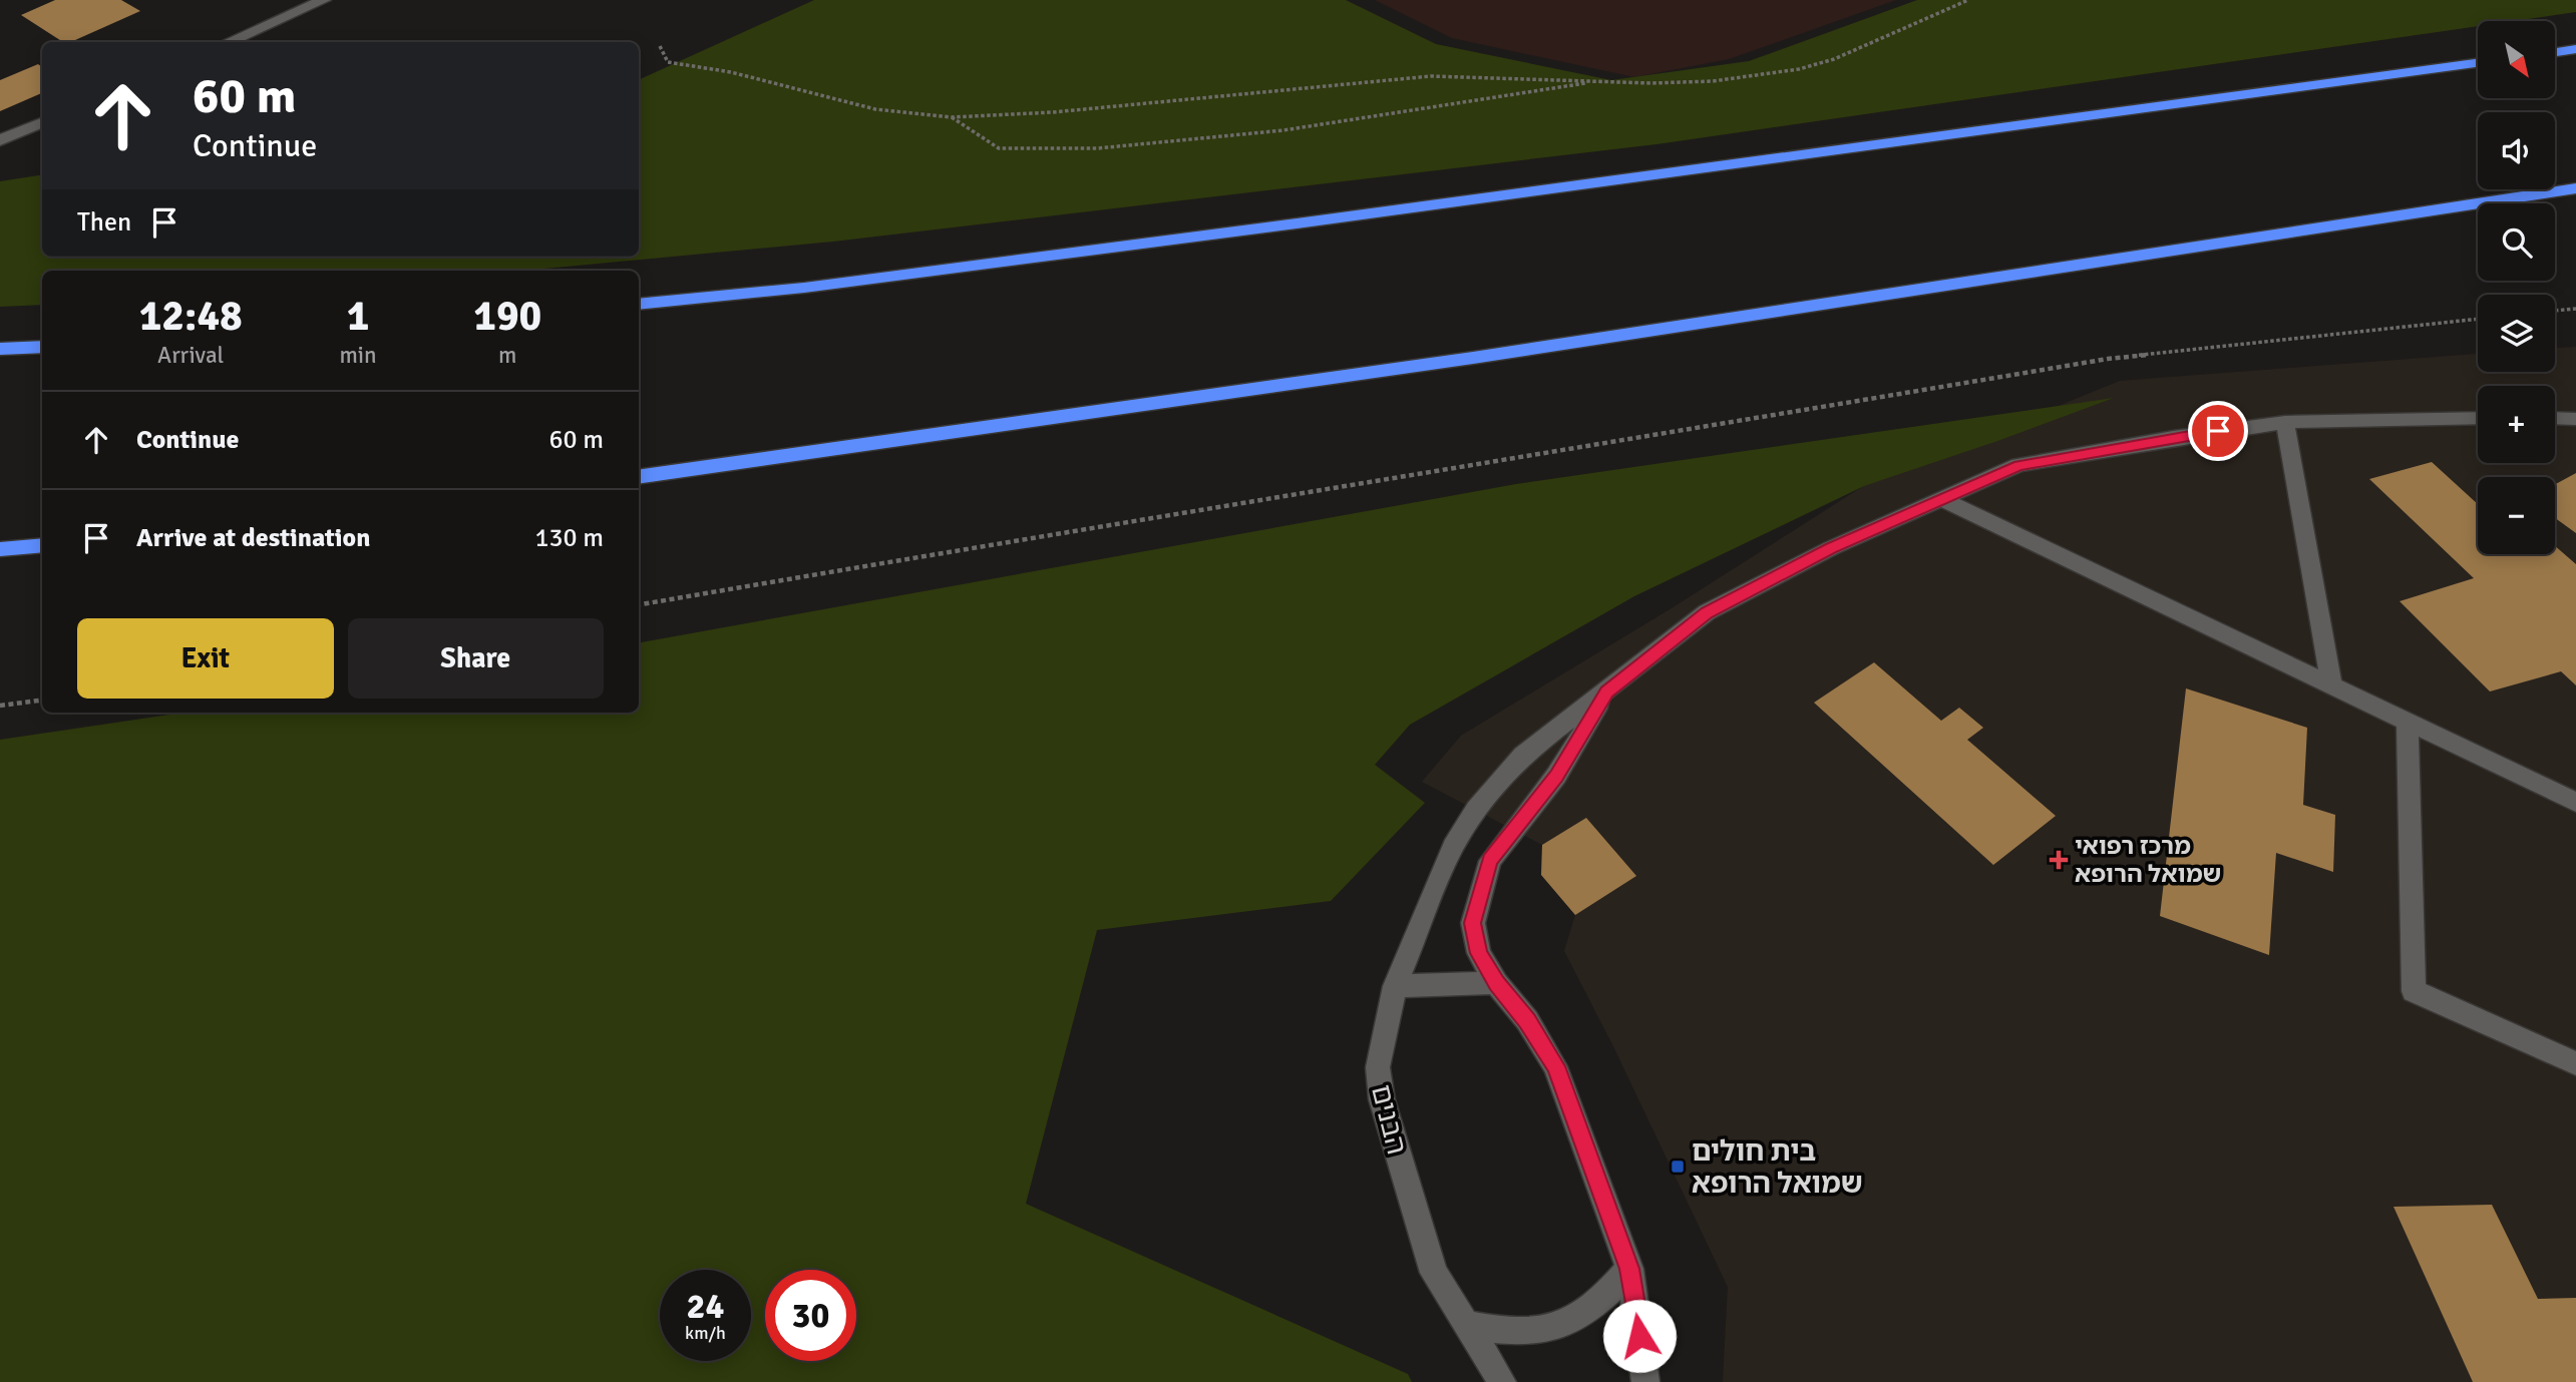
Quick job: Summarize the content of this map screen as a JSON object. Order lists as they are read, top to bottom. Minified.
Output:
{"streets":{"street":["הבנים"]},"places":{"health":["מרכז רפואי שמואל הרופא"],"transit":["בית חולים שמואל הרופא"]},"north":"bottom right","page":{"map_buttons":["+","−"],"turn":["60 m","Continue"],"then":"Then","eta":["12:48","Arrival","1","min","190","m"],"list":[{"name":"Continue","value":"60 m"},{"name":"Arrive at destination","value":"130 m"}],"buttons":["Exit","Share"],"speed":"24 km/h","limit":"30"}}
